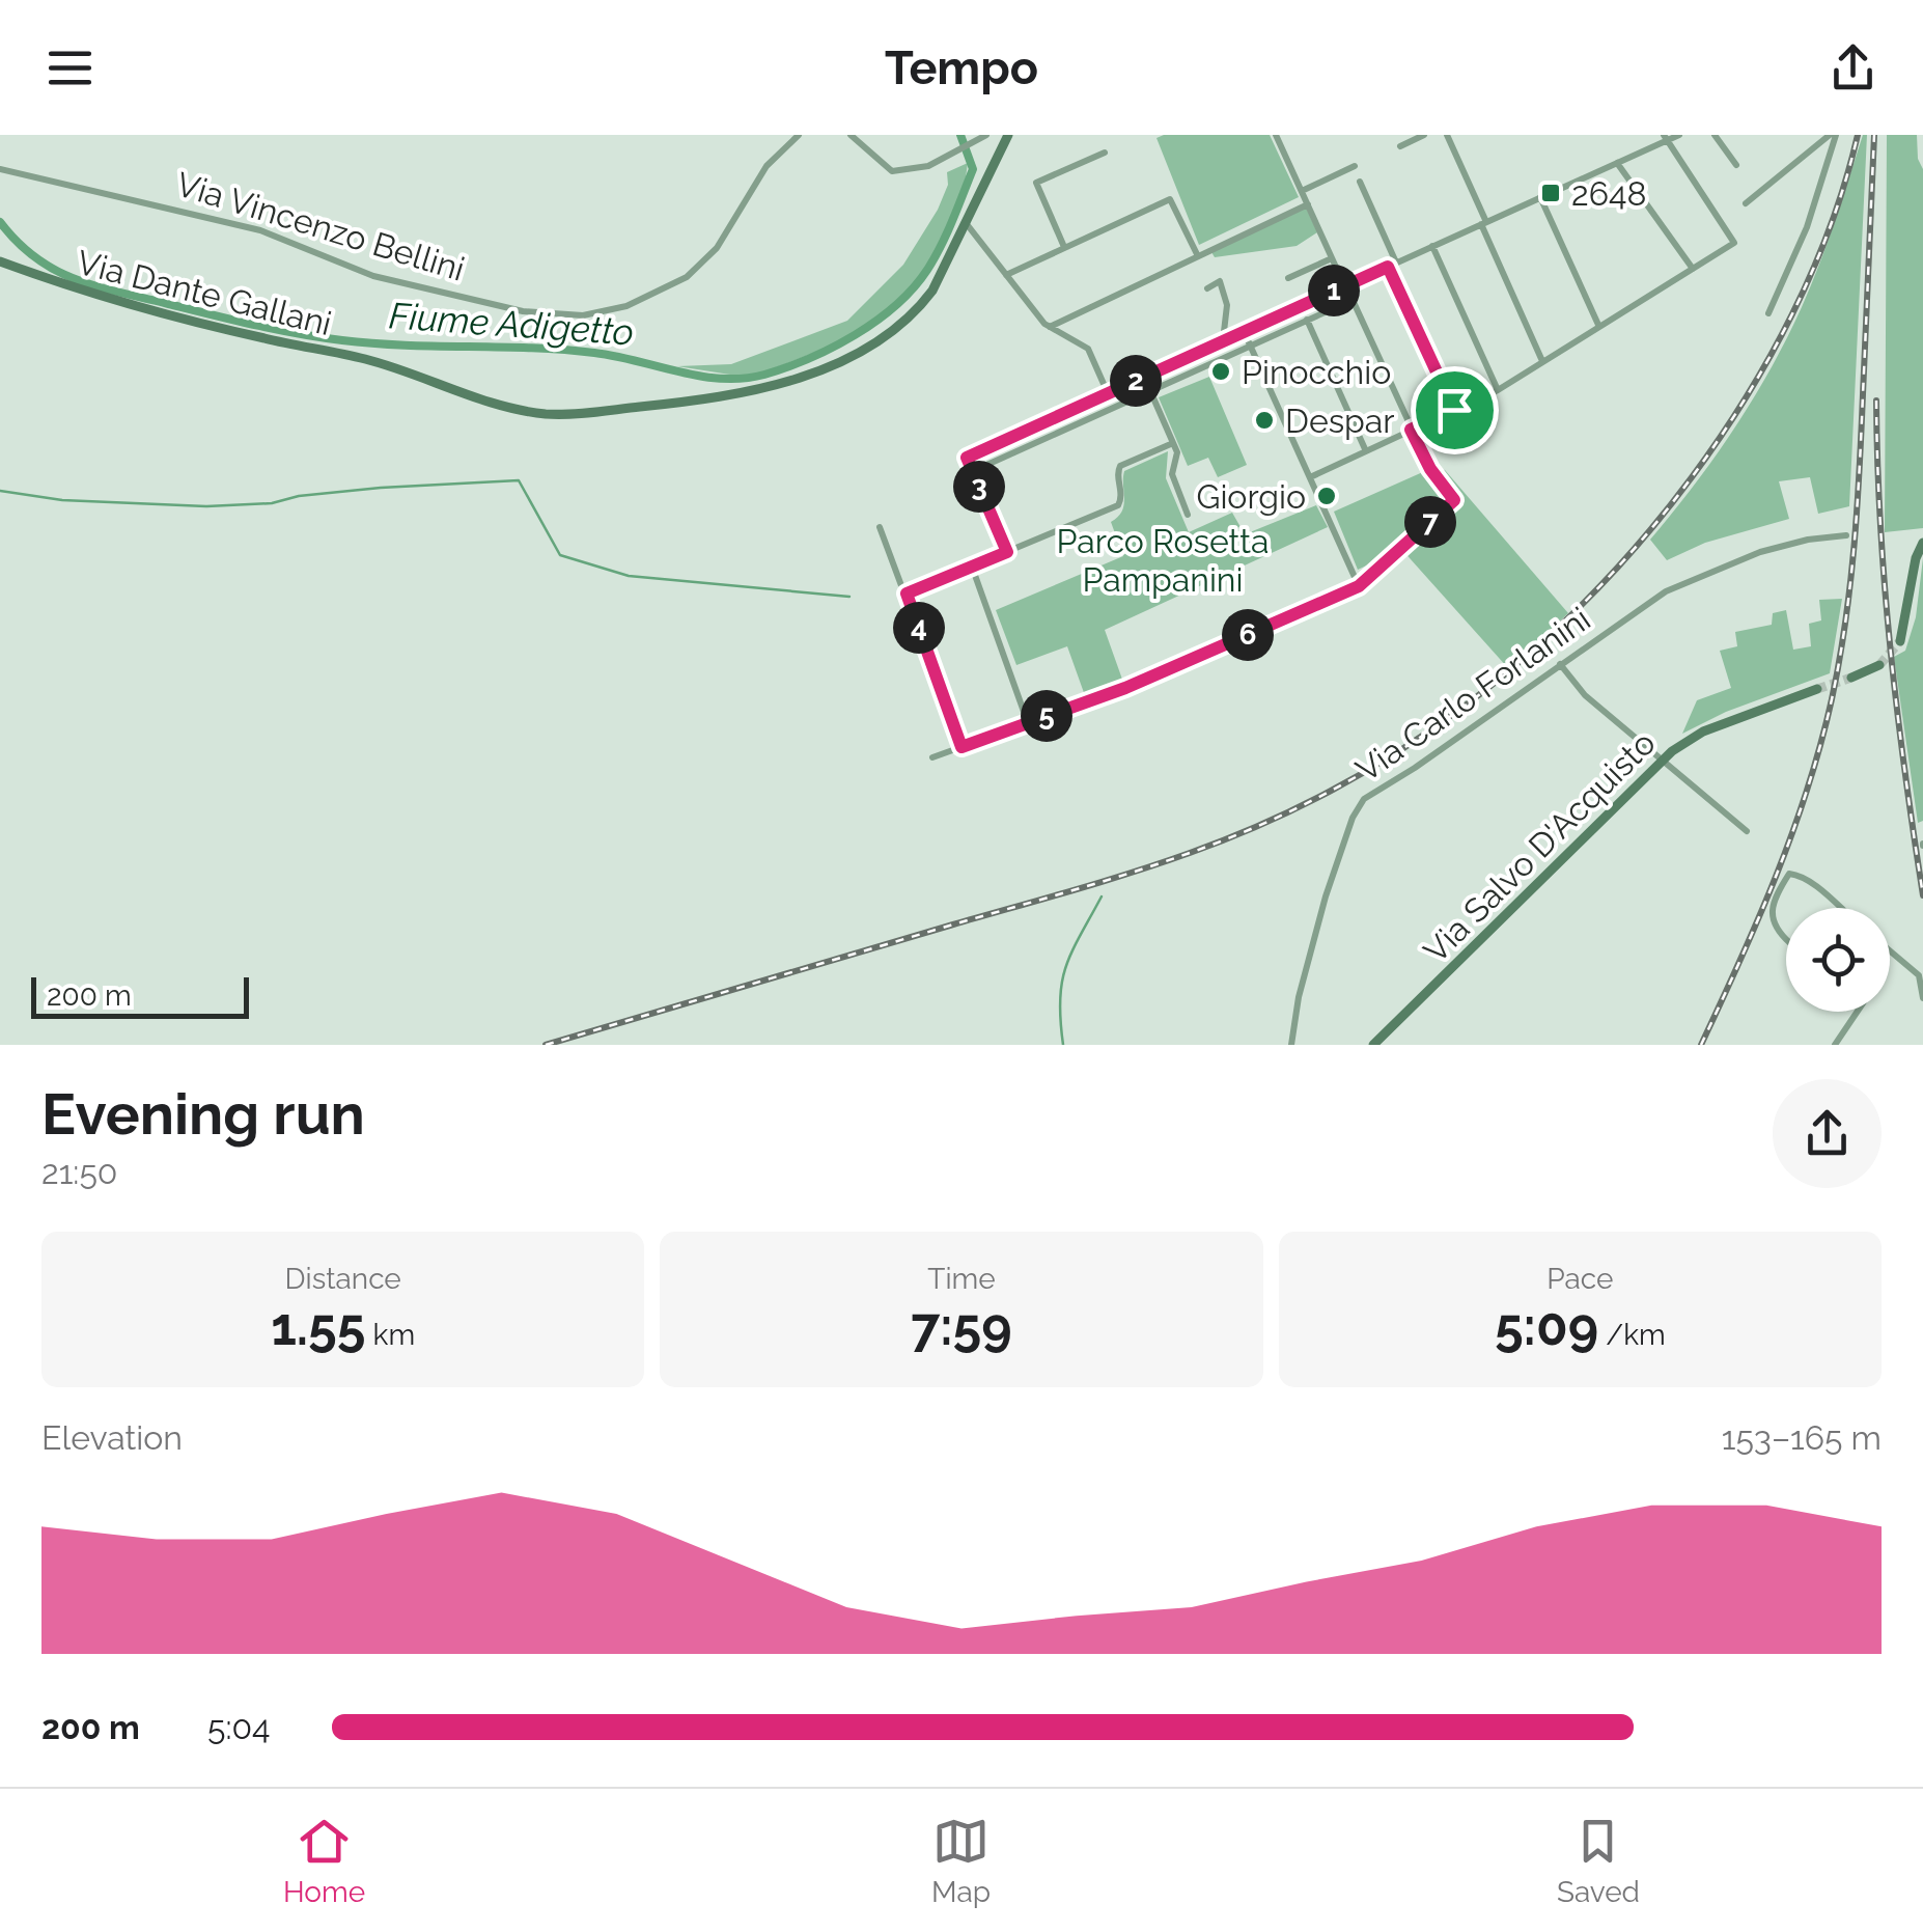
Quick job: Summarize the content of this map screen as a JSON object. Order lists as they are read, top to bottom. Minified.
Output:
{"streets":{"street":["Via Vincenzo Bellini","Via Dante Gallani","Via Carlo Forlanini","Via Salvo D'Acquisto"]},"water":["Fiume Adigetto"],"parks":["Parco Rosetta Pampanini"],"places":{"transit":["2648"],"other":["Pinocchio","Despar","Giorgio"]},"scale_bar":"200 m","page":{"header":"Tempo","pins":["1","2","3","7","4","6","5"],"scale":"200 m","heading":["Evening run","21:50"],"stats":[["Distance","1.55 km"],["Time","7:59"],["Pace","5:09 /km"]],"chart":["Elevation","153–165 m"],"list":[{"name":"200 m","note":"5:04"}],"tabs":["Home","Map","Saved"]}}
